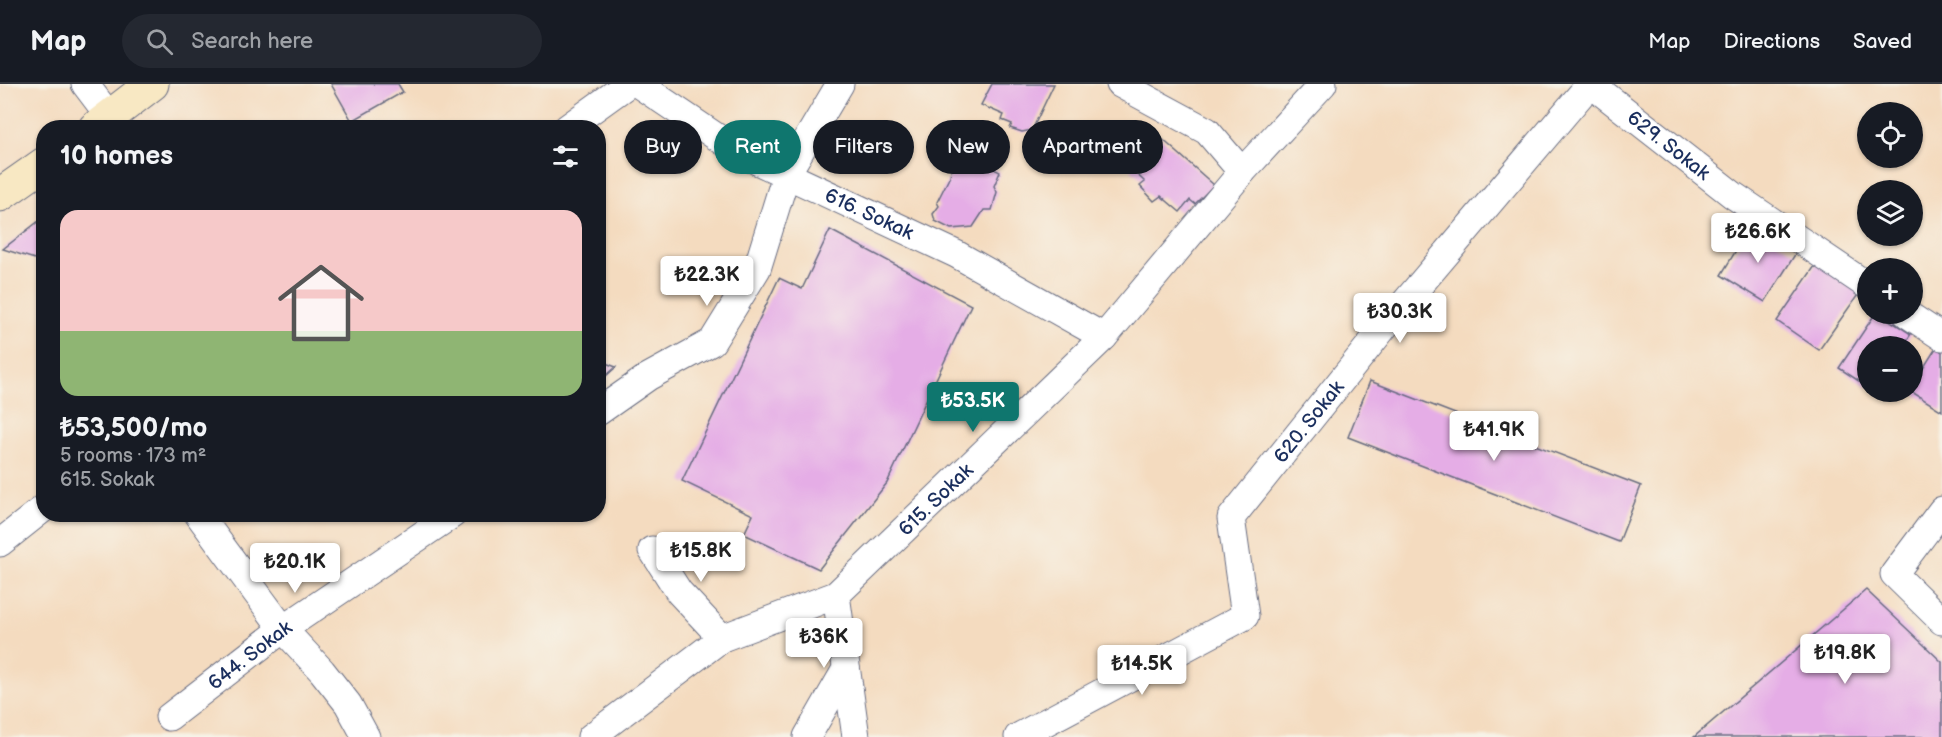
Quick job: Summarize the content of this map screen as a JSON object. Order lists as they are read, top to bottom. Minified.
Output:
{"streets":{"street":["629. Sokak","616. Sokak","620. Sokak","615. Sokak","644. Sokak"]},"crossings":[["629. Sokak","620. Sokak"],["616. Sokak","615. Sokak"]],"page":{"header":"Map","search":"Search here","nav":["Map","Directions","Saved"],"map_buttons":["+","−"],"chip":["Buy","Rent","Filters","New","Apartment"],"heading":"10 homes","list":[{"name":"₺53,500/mo","note":"5 rooms · 173 m² · 615. Sokak"}],"price":["₺26.6K","₺22.3K","₺30.3K","₺53.5K","₺41.9K","₺15.8K","₺20.1K","₺36K","₺19.8K","₺14.5K"]}}
